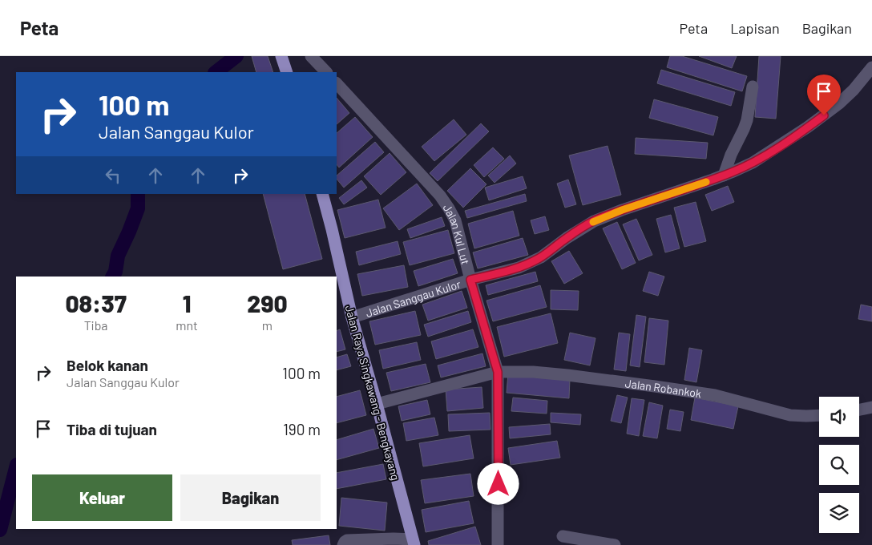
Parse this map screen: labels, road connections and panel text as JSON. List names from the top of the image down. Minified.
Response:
{"streets":{"main road":["Jalan Raya Singkawang - Bengkayang"],"street":["Jalan Kul Lut","Jalan Sanggau Kulor","Jalan Robankok"]},"crossings":[["Jalan Kul Lut","Jalan Sanggau Kulor"],["Jalan Kul Lut","Jalan Robankok"],["Jalan Sanggau Kulor","Jalan Raya Singkawang - Bengkayang"],["Jalan Robankok","Jalan Raya Singkawang - Bengkayang"]],"page":{"header":"Peta","nav":["Peta","Lapisan","Bagikan"],"turn":["100 m","Jalan Sanggau Kulor"],"eta":["08:37","Tiba","1","mnt","290","m"],"list":[{"name":"Belok kanan","note":"Jalan Sanggau Kulor","value":"100 m"},{"name":"Tiba di tujuan","value":"190 m"}],"buttons":["Keluar","Bagikan"]}}
